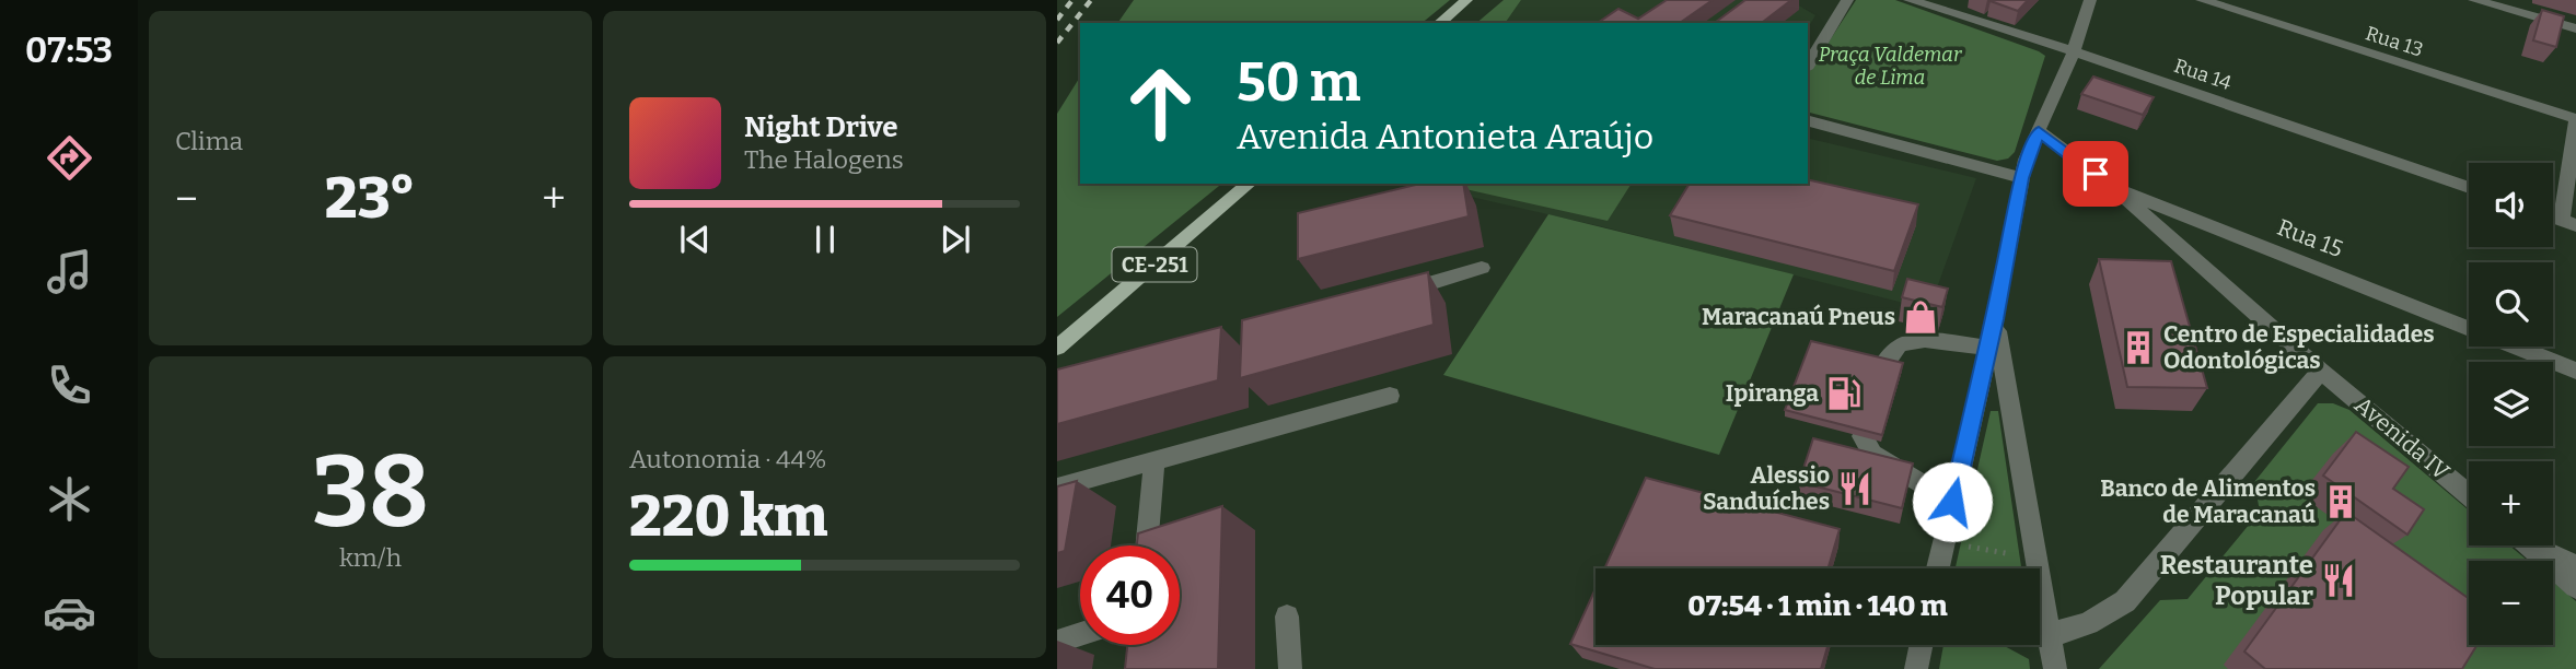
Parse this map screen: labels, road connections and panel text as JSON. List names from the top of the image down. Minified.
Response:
{"streets":{"main road":["CE-251"],"street":["Rua 13","Rua 14","Rua 15","Avenida IV"]},"crossings":[["Rua 15","Avenida IV"]],"parks":["Praça Valdemar de Lima"],"places":{"shop":["Maracanaú Pneus"],"building":["Centro de Especialidades Odontológicas","Banco de Alimentos de Maracanaú"],"fuel station":["Ipiranga"],"restaurant":["Alessio Sanduíches","Restaurante Popular"]},"page":{"tabs":"07:53","tile":["Clima",["38","km/h"],["Autonomia · 44%","220 km"]],"turn":["50 m","Avenida Antonieta Araújo"],"song":["Night Drive","The Halogens"],"map_buttons":["+","−"],"heat":["−","23°","+"],"limit":"40","trip":"07:54 · 1 min · 140 m"}}
